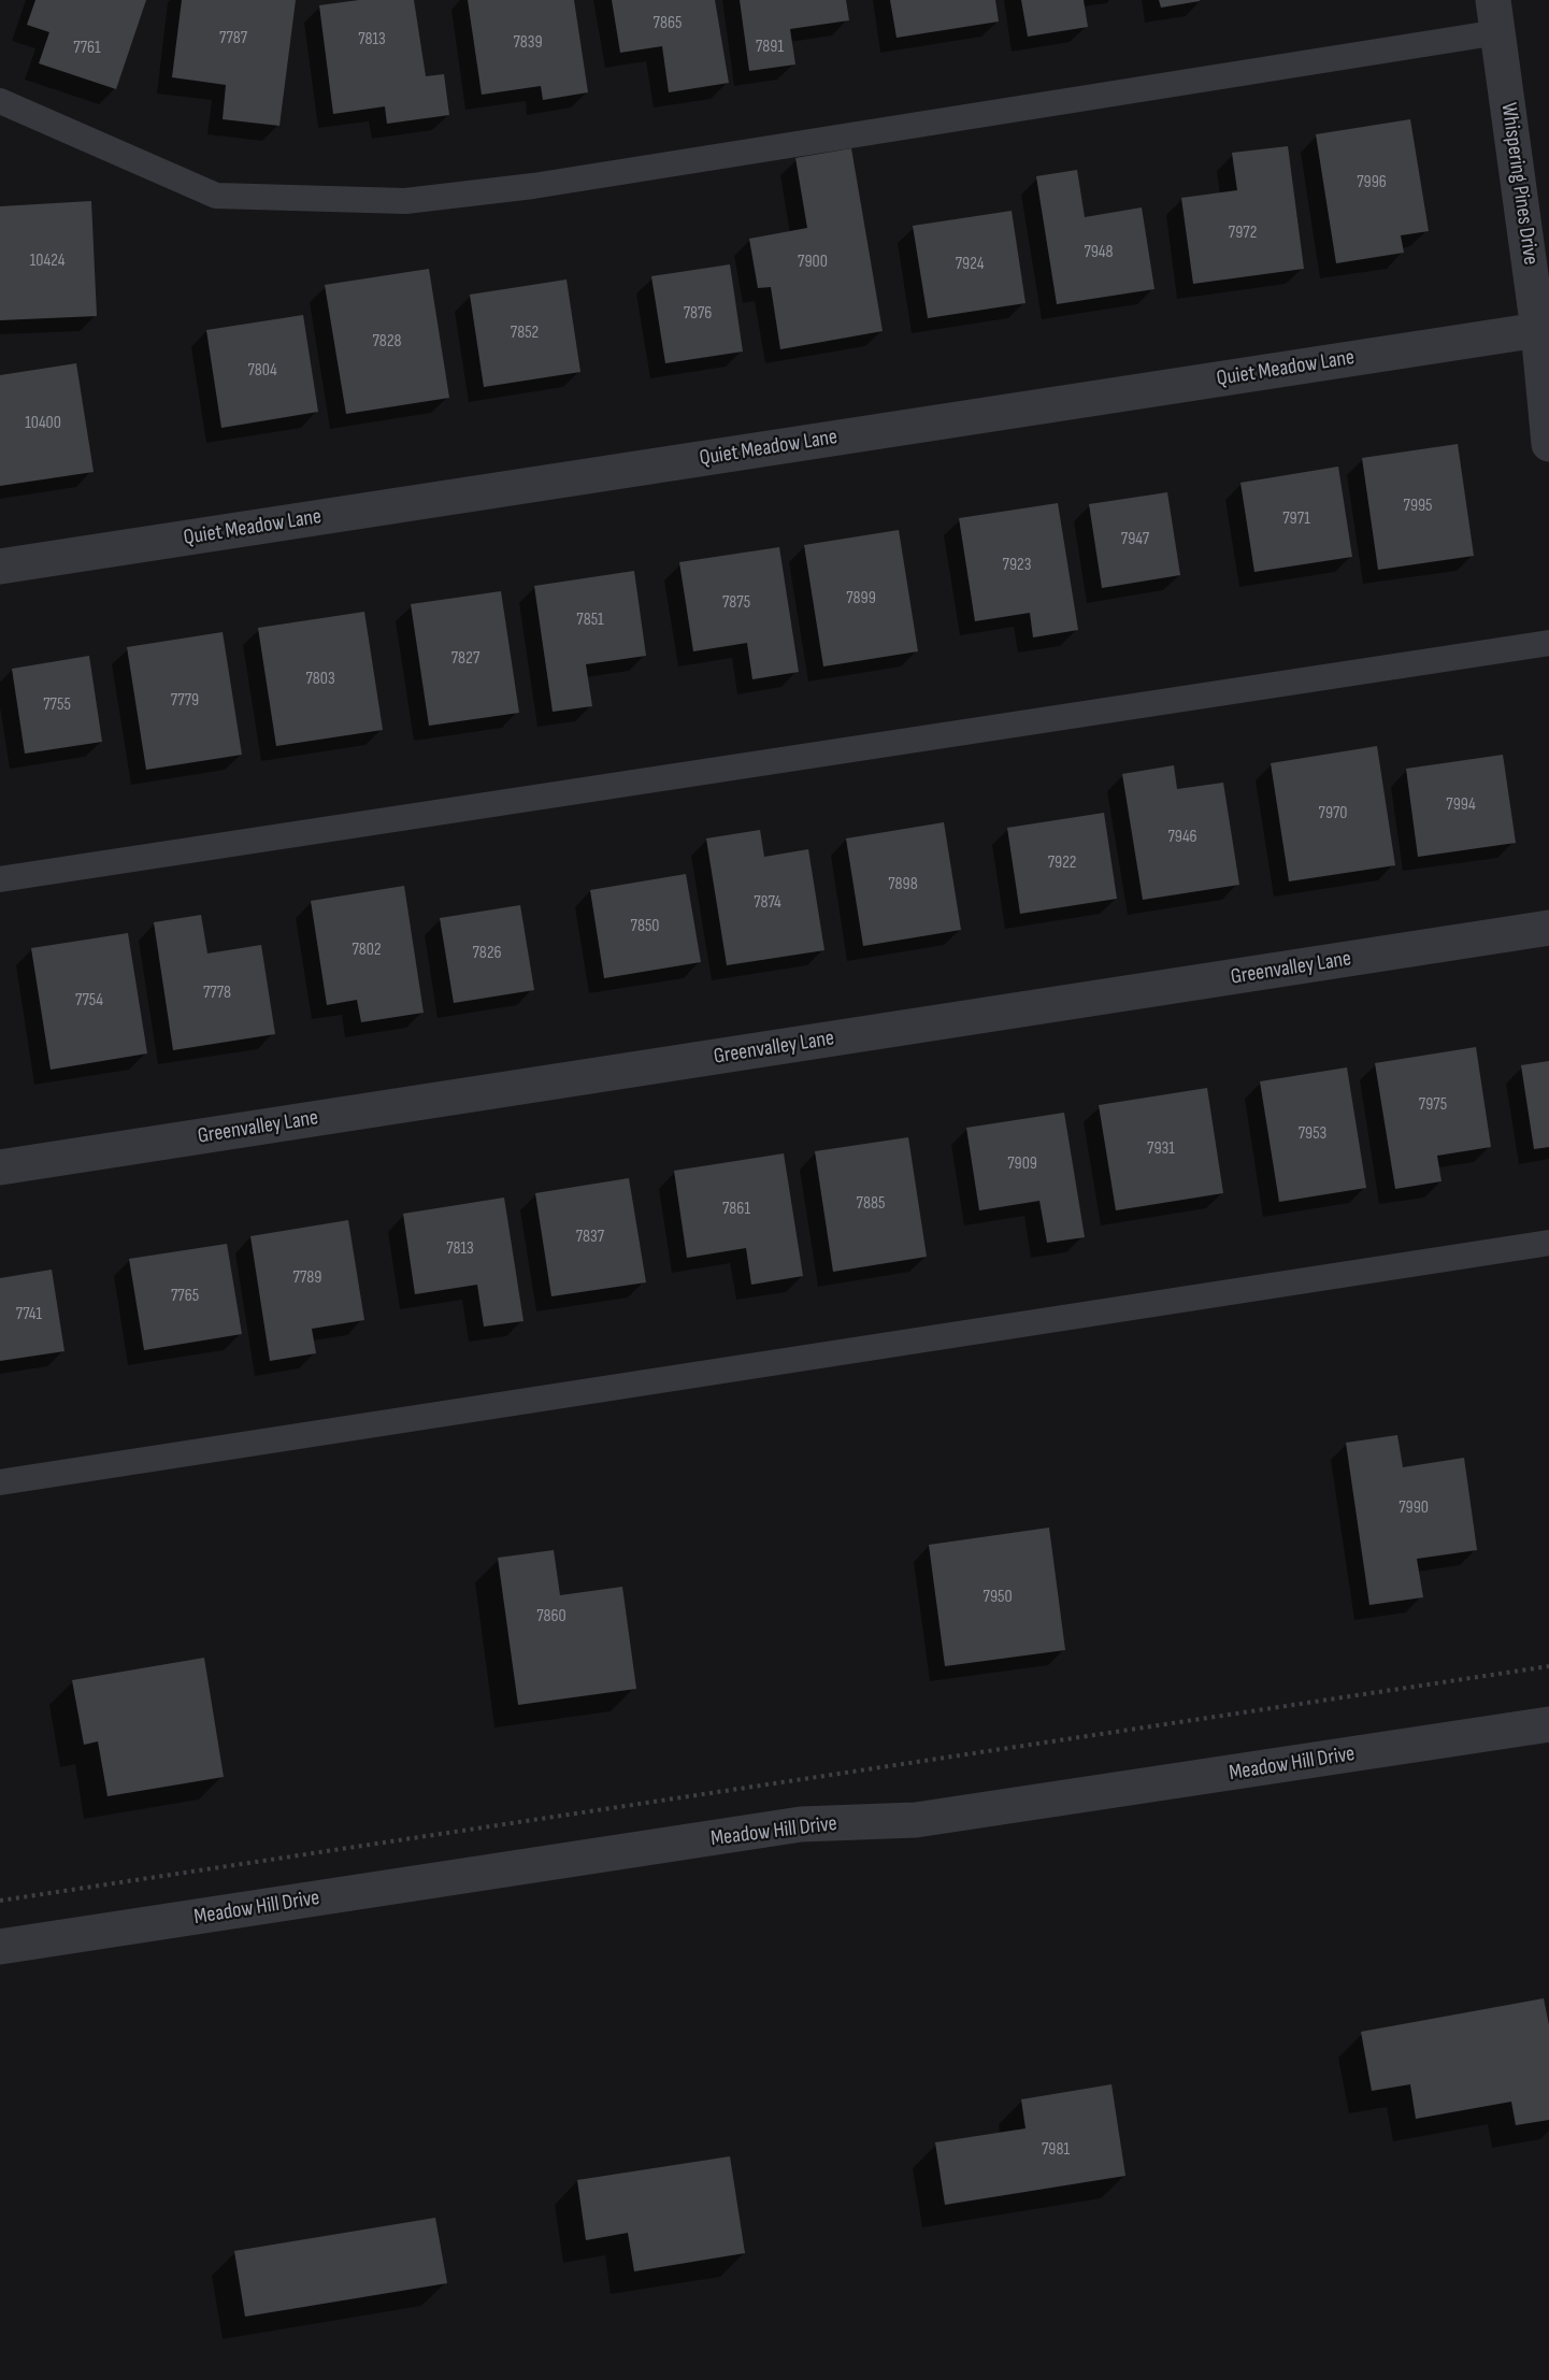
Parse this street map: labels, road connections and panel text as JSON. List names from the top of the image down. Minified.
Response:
{"streets":{"street":["Whispering Pines Drive","Quiet Meadow Lane","Greenvalley Lane","Meadow Hill Drive"]},"crossings":[["Whispering Pines Drive","Quiet Meadow Lane"]],"house_numbers":["7865","7787","7813","7839","7891","7761","7996","7972","7948","10424","7900","7924","7876","7852","7828","7804","10400","7995","7971","7947","7923","7899","7875","7851","7827","7803","7779","7755","7994","7970","7946","7922","7898","7874","7850","7802","7826","7778","7754","7975","7953","7931","7909","7885","7861","7837","7813","7789","7765","7741","7990","7950","7860","7981"]}
